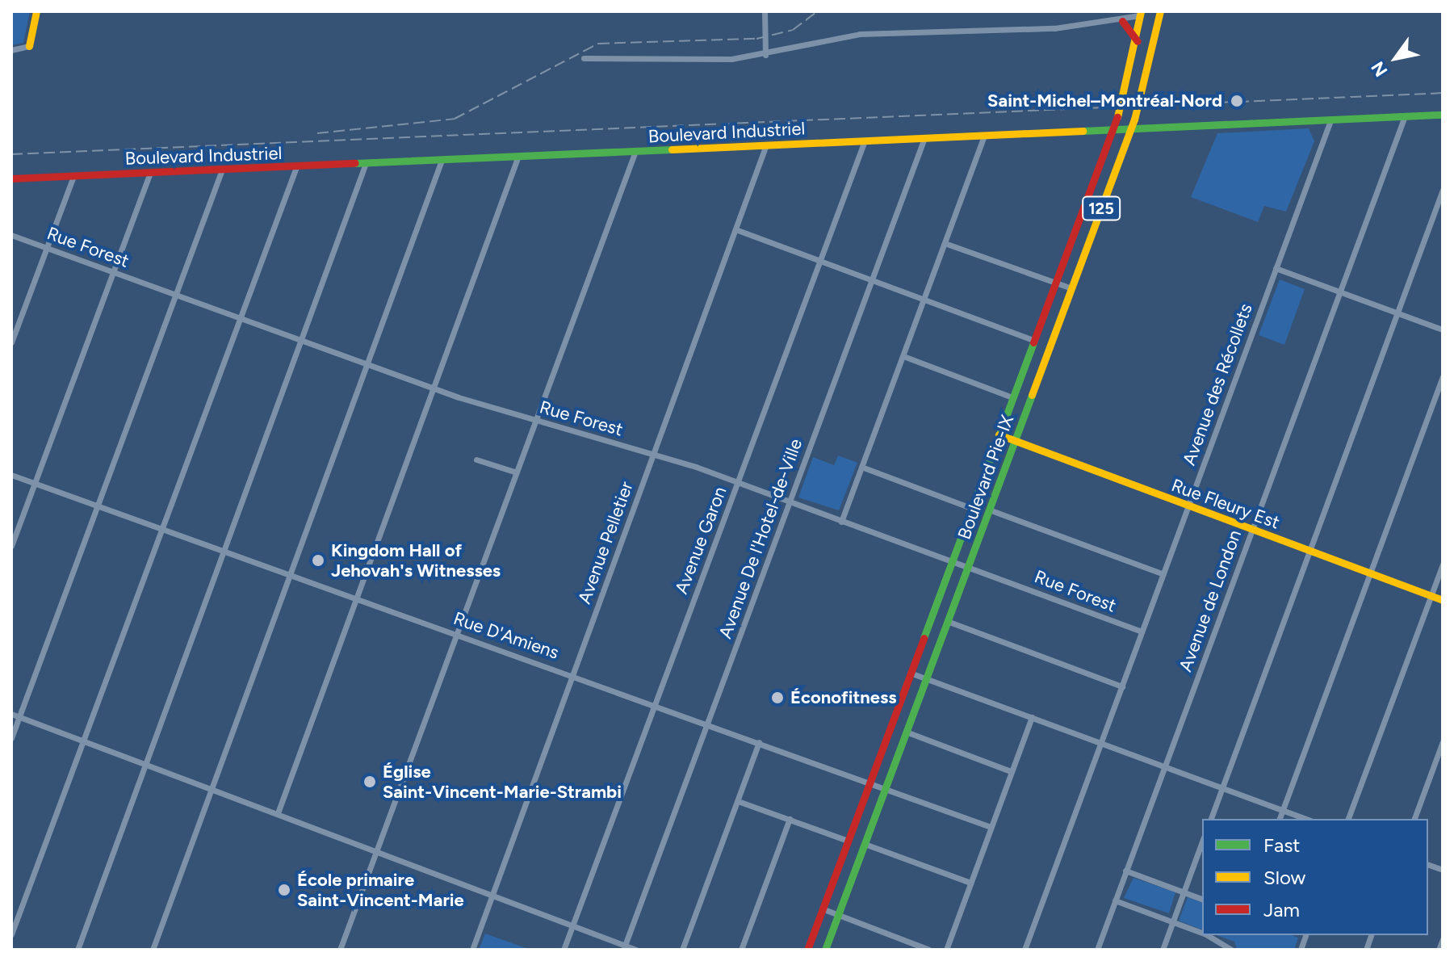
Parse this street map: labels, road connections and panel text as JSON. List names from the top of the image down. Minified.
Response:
{"streets":{"main road":["Boulevard Industriel","125","Boulevard Pie-IX","Rue Fleury Est"],"street":["Rue Forest","Avenue des Récollets","Avenue De l'Hotel-de-Ville","Avenue Garon","Avenue Pelletier","Avenue de London","Rue D'Amiens"]},"crossings":[["Boulevard Industriel","Avenue des Récollets"],["Boulevard Industriel","Boulevard Pie-IX"],["Boulevard Industriel","Avenue De l'Hotel-de-Ville"],["Boulevard Industriel","Avenue Garon"],["Boulevard Industriel","Avenue Pelletier"],["Boulevard Industriel","Avenue de London"],["Rue Forest","Avenue des Récollets"],["Rue Forest","Boulevard Pie-IX"],["Rue Forest","Avenue De l'Hotel-de-Ville"],["Rue Forest","Avenue Garon"],["Rue Forest","Avenue Pelletier"],["Avenue des Récollets","Rue Fleury Est"],["Boulevard Pie-IX","Rue Fleury Est"],["Boulevard Pie-IX","Rue D'Amiens"],["Rue Fleury Est","Avenue de London"],["Avenue De l'Hotel-de-Ville","Rue D'Amiens"],["Avenue Garon","Rue D'Amiens"],["Avenue Pelletier","Rue D'Amiens"]],"places":["Saint-Michel–Montréal-Nord","Kingdom Hall of Jehovah's Witnesses","Éconofitness","Église Saint-Vincent-Marie-Strambi","École primaire Saint-Vincent-Marie"],"legend":["Fast","Slow","Jam"],"north":"bottom left"}
